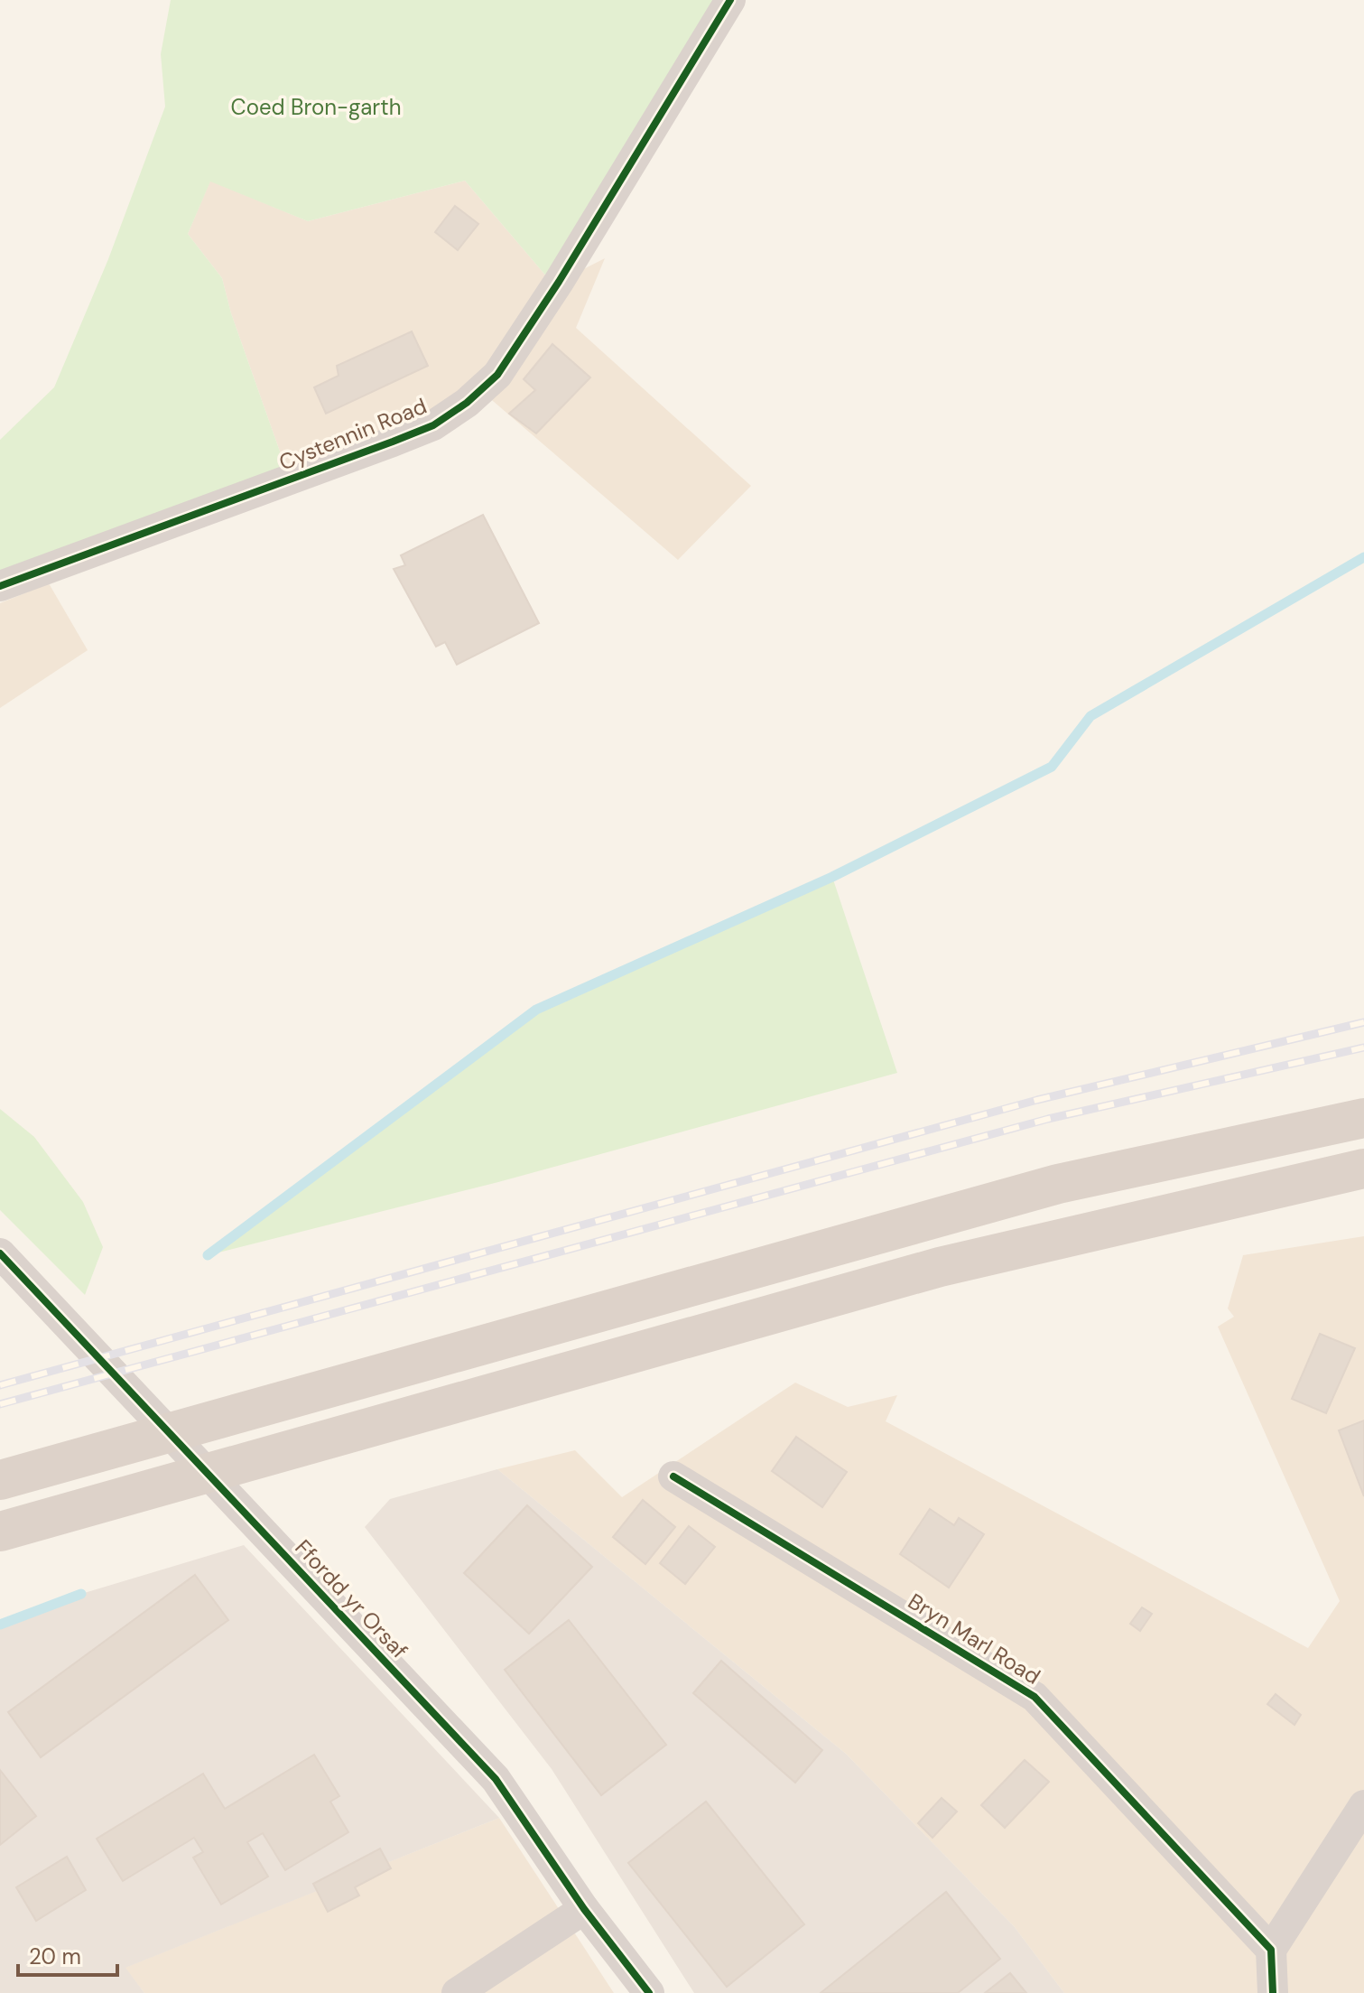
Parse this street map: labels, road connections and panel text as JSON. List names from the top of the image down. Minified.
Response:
{"streets":{"street":["Cystennin Road","Ffordd yr Orsaf","Bryn Marl Road"]},"parks":["Coed Bron-garth"],"scale_bar":"20 m"}
